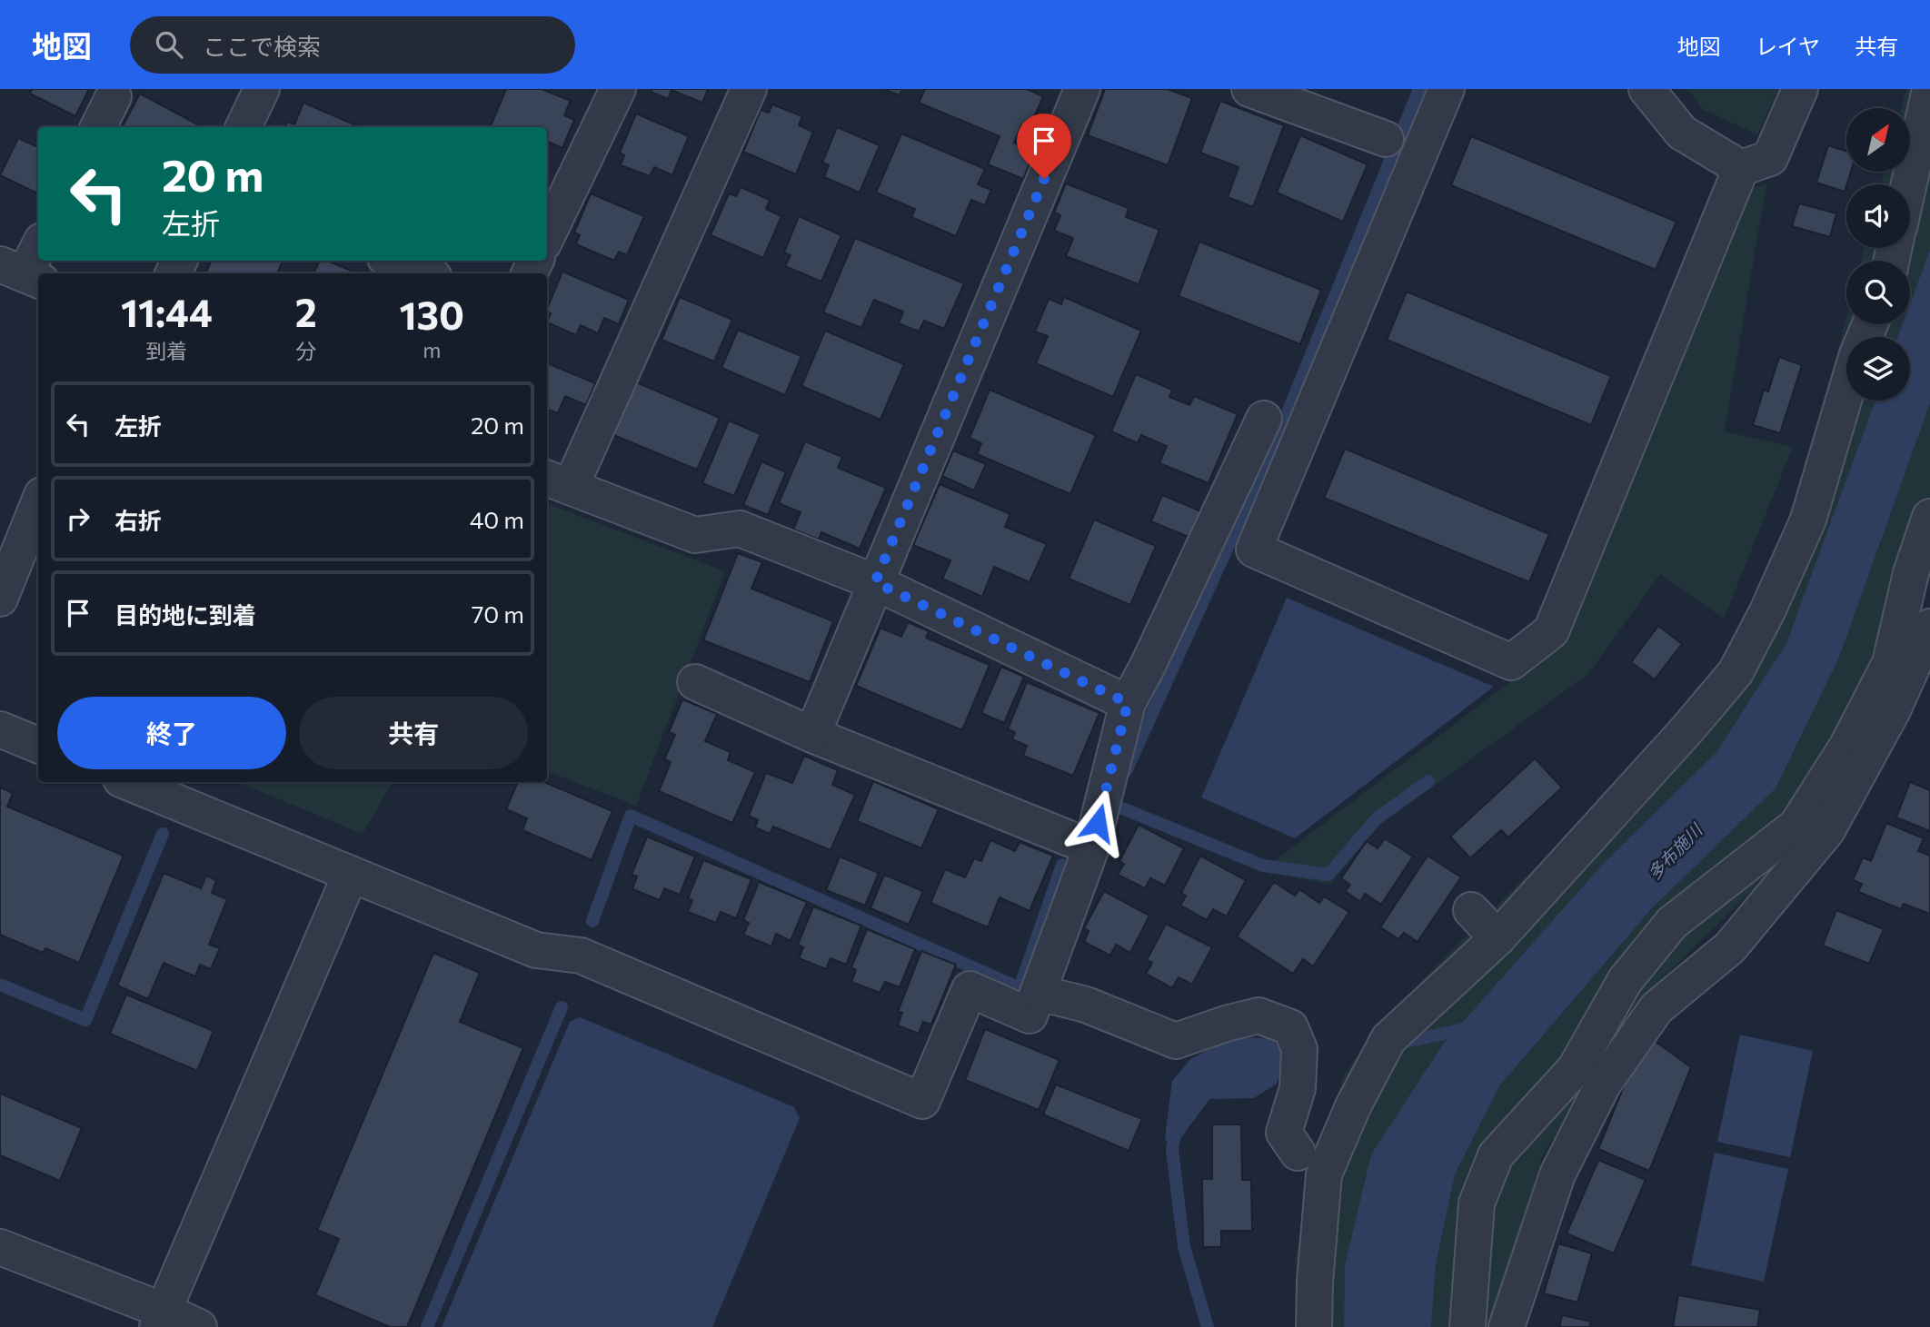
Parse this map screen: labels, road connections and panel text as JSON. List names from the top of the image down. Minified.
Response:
{"water":["多布施川"],"north":"top right","page":{"header":"地図","search":"ここで検索","nav":["地図","レイヤ","共有"],"turn":["20 m","左折"],"eta":["11:44","到着","2","分","130","m"],"list":[{"name":"左折","value":"20 m"},{"name":"右折","value":"40 m"},{"name":"目的地に到着","value":"70 m"}],"buttons":["終了","共有"]}}
